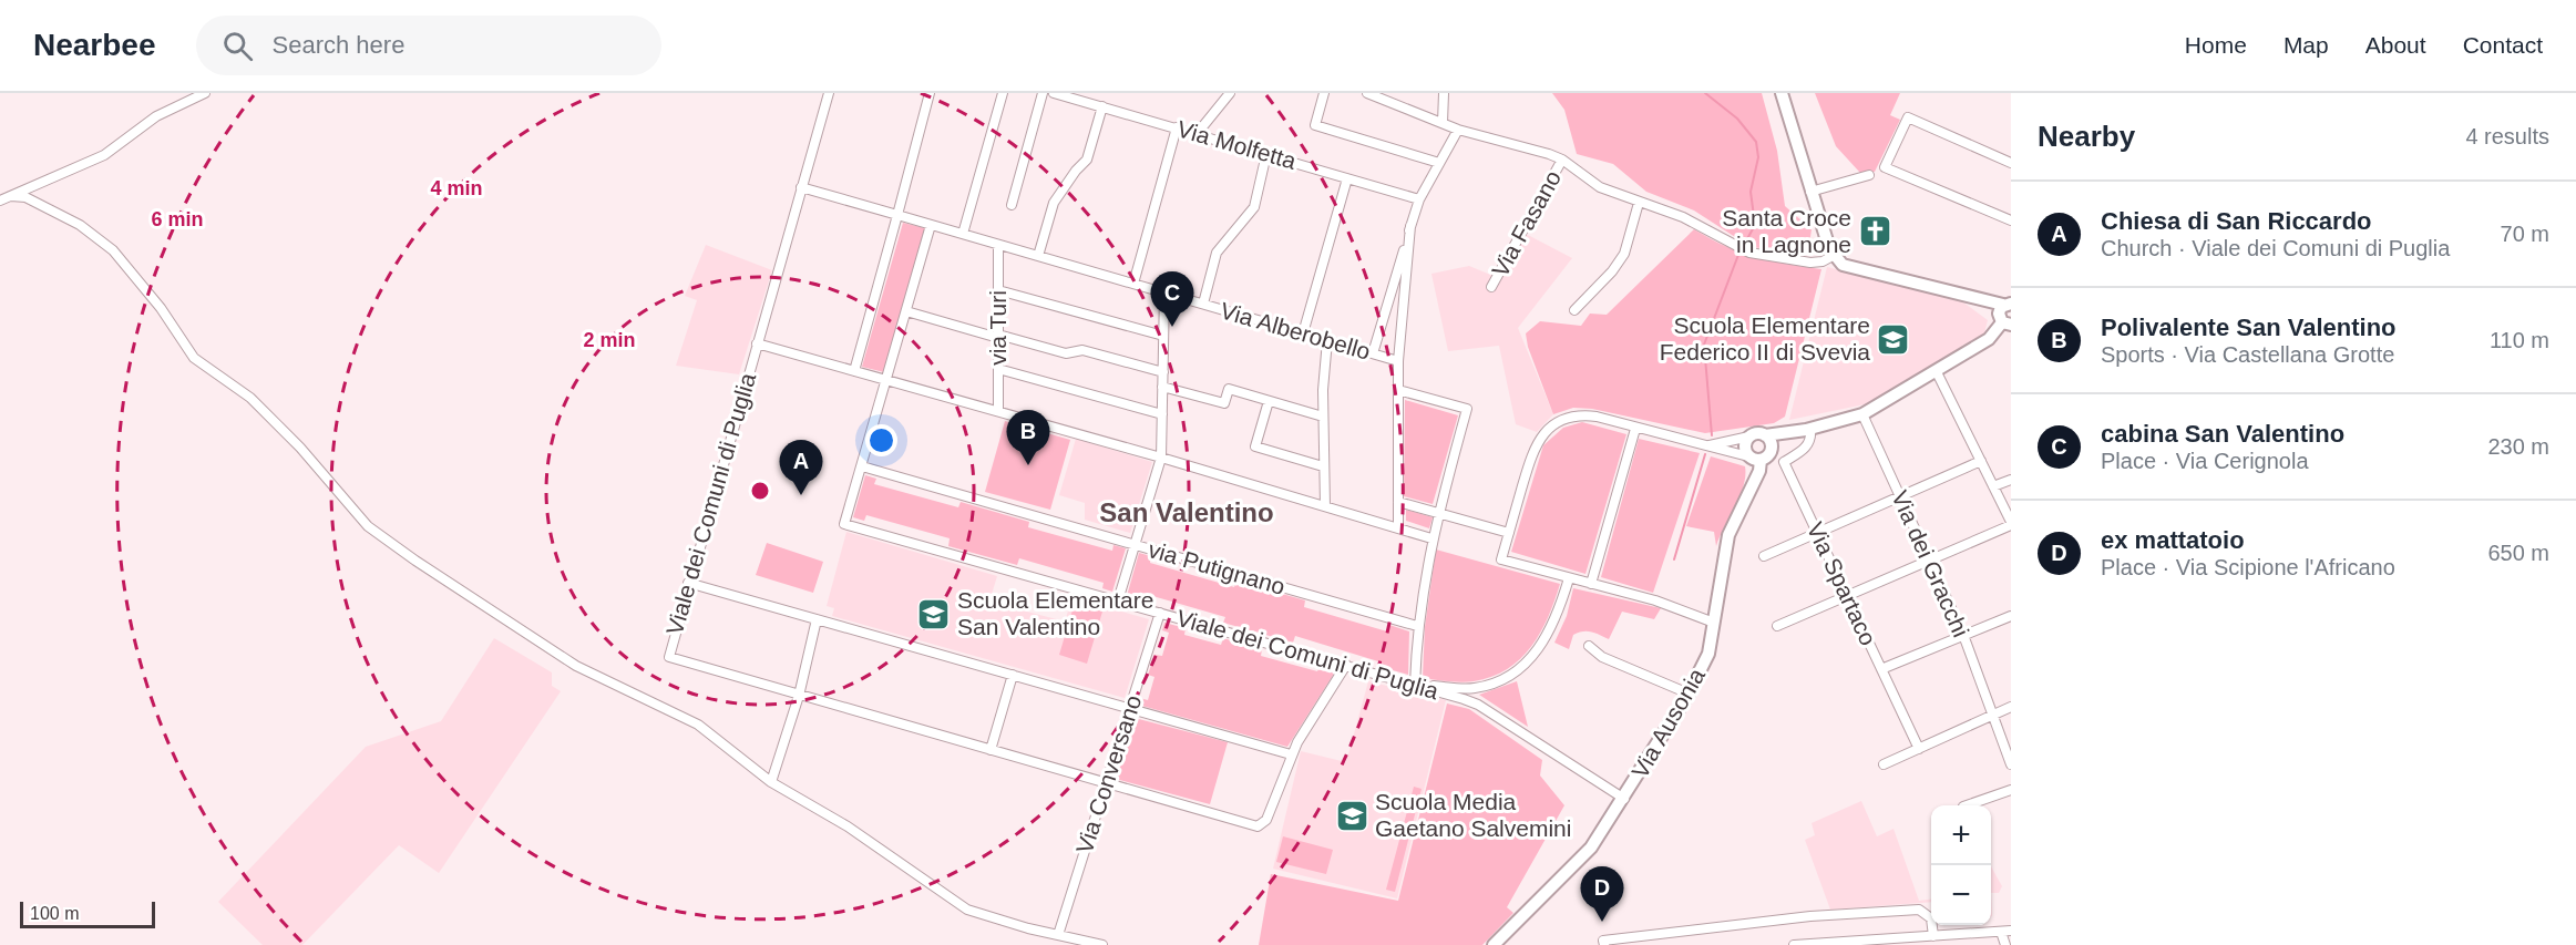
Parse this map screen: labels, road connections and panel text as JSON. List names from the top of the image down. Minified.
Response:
{"streets":{"main road":["Via Ausonia"],"street":["Via Molfetta","Via Fasano","via Turi","Via Alberobello","Viale dei Comuni di Puglia","Via dei Gracchi","via Putignano","Via Spartaco","Via Conversano"]},"crossings":[["via Turi","Via Alberobello"],["via Turi","Viale dei Comuni di Puglia"],["Via Alberobello","Viale dei Comuni di Puglia"],["Viale dei Comuni di Puglia","via Putignano"],["Viale dei Comuni di Puglia","Via Ausonia"],["Viale dei Comuni di Puglia","Via Conversano"]],"districts":["San Valentino"],"places":{"church":["Santa Croce in Lagnone"],"school or university":["Scuola Elementare Federico II di Svevia","Scuola Elementare San Valentino","Scuola Media Gaetano Salvemini"]},"scale_bar":"100 m","page":{"header":"Nearbee","search":"Search here","nav":["Home","Map","About","Contact"],"heading":["Nearby","4 results"],"list":[{"mark":"A","name":"Chiesa di San Riccardo","note":"Church · Viale dei Comuni di Puglia","value":"70 m"},{"mark":"B","name":"Polivalente San Valentino","note":"Sports · Via Castellana Grotte","value":"110 m"},{"mark":"C","name":"cabina San Valentino","note":"Place · Via Cerignola","value":"230 m"},{"mark":"D","name":"ex mattatoio","note":"Place · Via Scipione l'Africano","value":"650 m"}],"pins":["C","B","A","D"],"map_buttons":["+","−"],"scale":"100 m"},"rings":["4 min","6 min","2 min"]}
